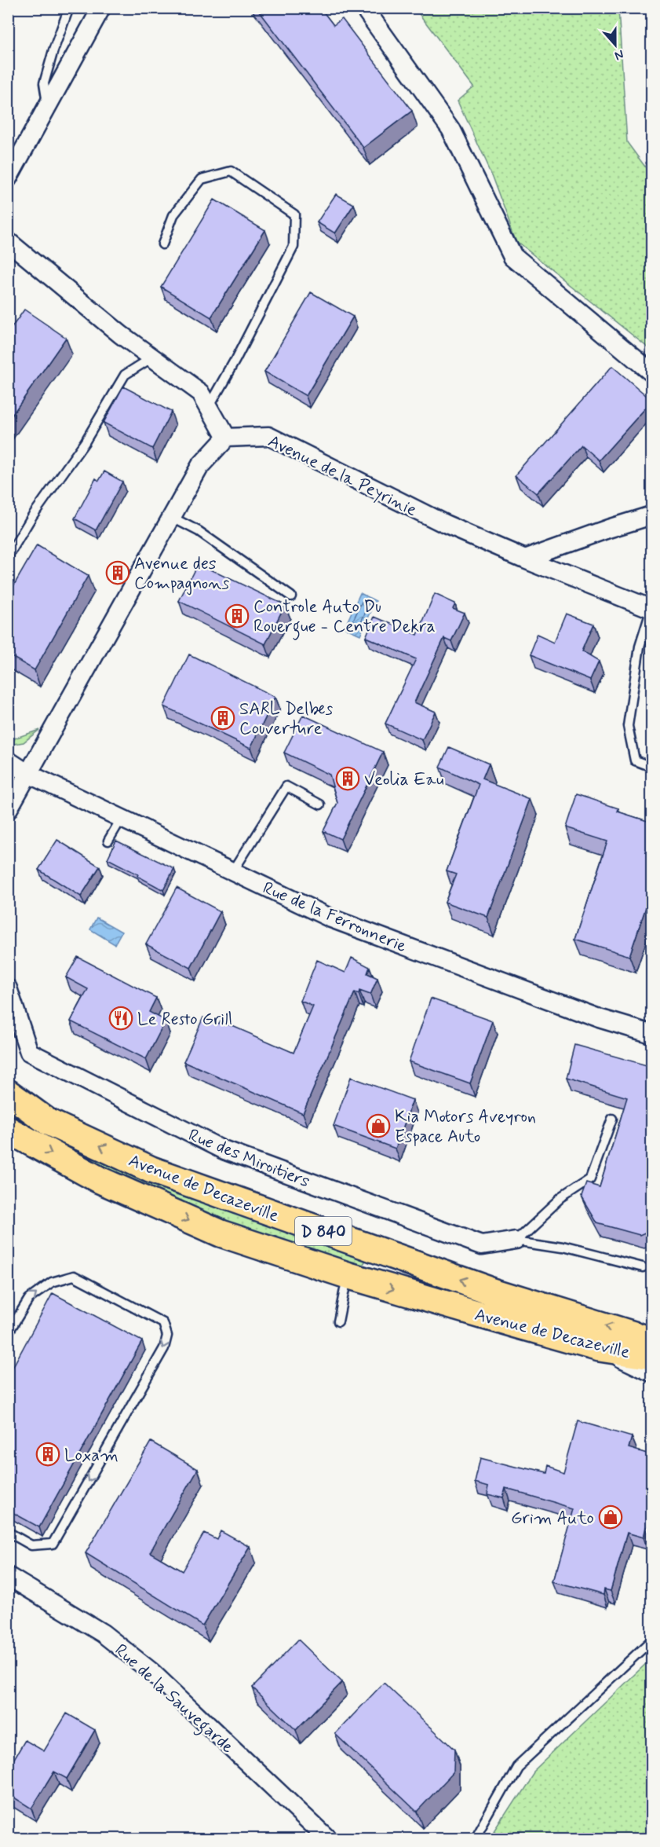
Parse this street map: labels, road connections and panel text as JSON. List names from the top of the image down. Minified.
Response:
{"streets":{"main road":["Avenue de Decazeville","D 840"],"street":["Avenue de la Peyrinie","Rue de la Ferronnerie","Rue des Miroitiers","Rue de la Sauvegarde"]},"places":{"building":["Avenue des Compagnons","Controle Auto Du Rouergue - Centre Dekra","SARL Delbes Couverture","Veolia Eau","Loxam"],"restaurant":["Le Resto Grill"],"shop":["Kia Motors Aveyron Espace Auto","Grim Auto"]},"north":"bottom"}
